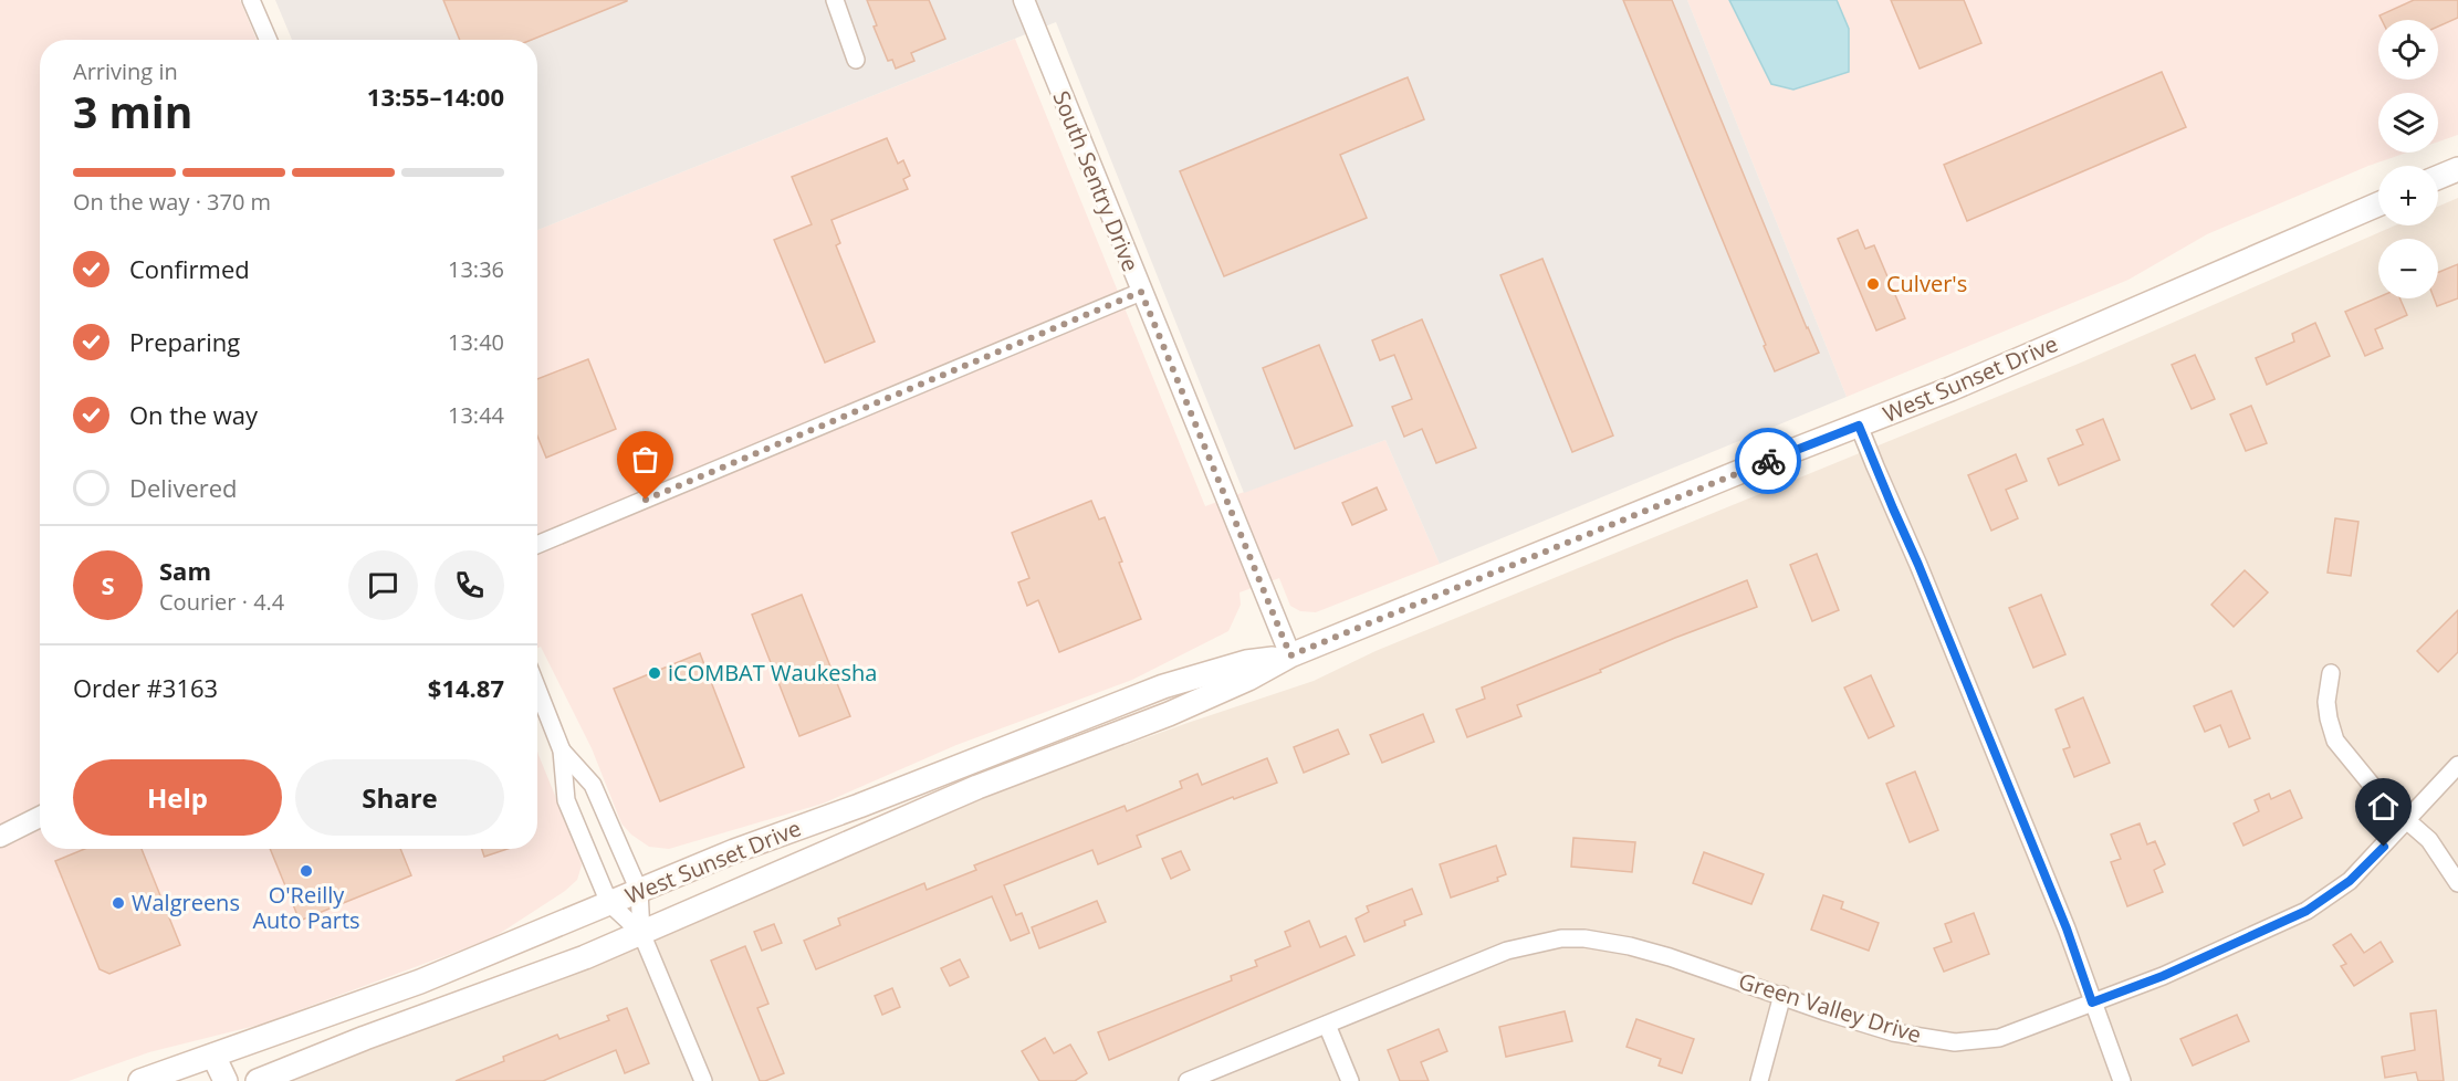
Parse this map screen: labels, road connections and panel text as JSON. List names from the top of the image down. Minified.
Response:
{"streets":{"main road":["West Sunset Drive"],"street":["South Sentry Drive","Green Valley Drive"]},"crossings":[["South Sentry Drive","West Sunset Drive"]],"places":["Culver's","iCOMBAT Waukesha","O'Reilly Auto Parts","Walgreens"],"page":{"map_buttons":["+","−"],"heading":["3 min","Arriving in","13:55–14:00"],"panel":["Sam","Courier · 4.4","Order #3163","$14.87"],"bar":"On the way · 370 m","list":[["Confirmed","13:36"],["Preparing","13:40"],["On the way","13:44"],"Delivered"],"round":"S","buttons":["Help","Share"]}}
